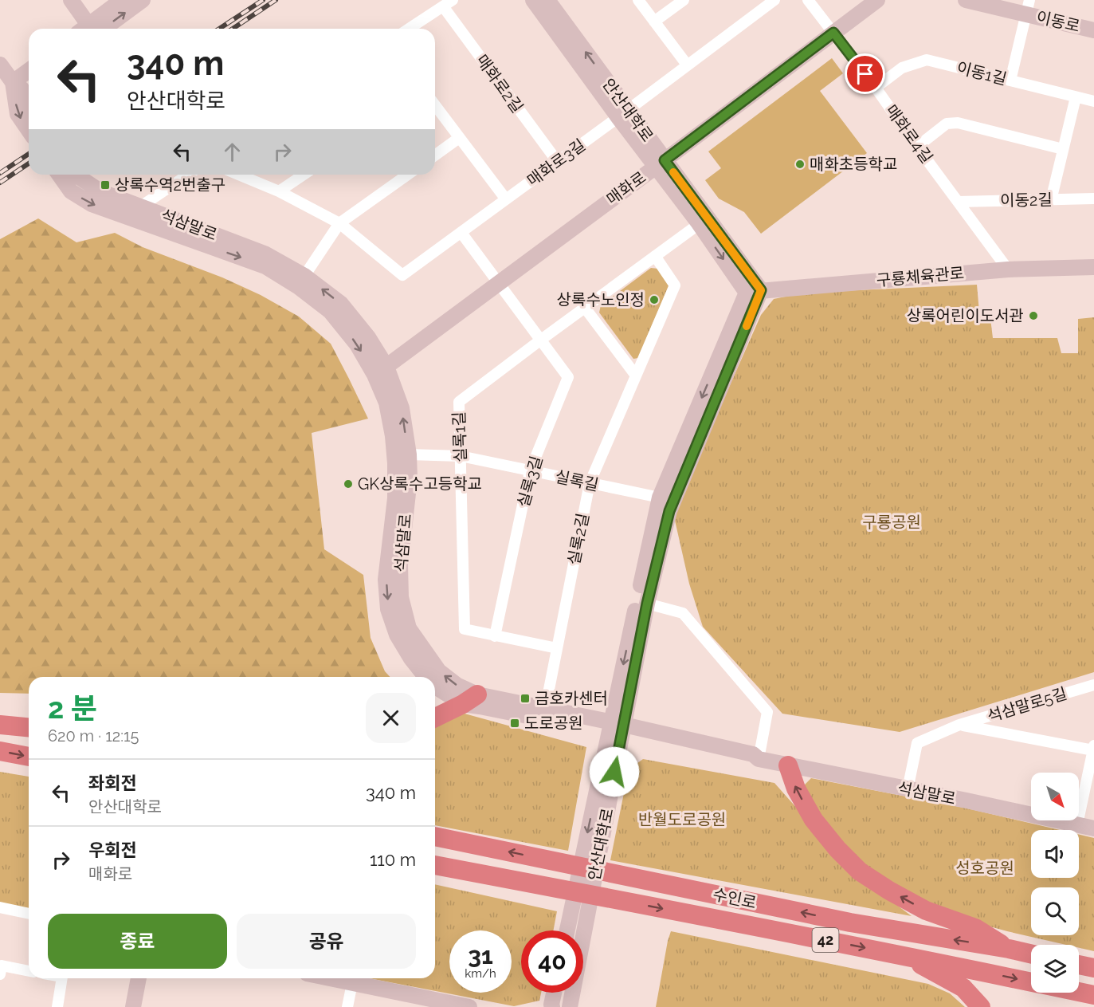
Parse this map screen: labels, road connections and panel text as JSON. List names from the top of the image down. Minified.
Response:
{"streets":{"highway":["수인로","42"],"street":["이동로","이동1길","매화로2길","안산대학로","매화로4길","매화로3길","매화로","이동2길","석삼말로","구룡체육관로","실록1길","실록길","실록3길","실록2길","석삼말로5길"]},"crossings":[["이동1길","매화로4길"],["매화로2길","매화로3길"],["안산대학로","매화로3길"],["안산대학로","매화로"],["안산대학로","석삼말로"],["안산대학로","구룡체육관로"],["안산대학로","실록1길"],["안산대학로","실록길"],["매화로4길","매화로"],["매화로4길","이동2길"],["매화로4길","구룡체육관로"],["매화로","석삼말로"],["석삼말로","실록길"],["석삼말로","실록2길"],["석삼말로","석삼말로5길"],["실록1길","실록길"],["실록1길","실록3길"],["실록1길","실록2길"],["실록길","실록3길"],["실록길","실록2길"]],"parks":["구룡공원","반월도로공원","성호공원"],"places":{"other":["매화초등학교","상록수노인정","상록어린이도서관","GK상록수고등학교"],"transit":["상록수역2번출구","금호카센터","도로공원"]},"north":"bottom right","page":{"turn":["340 m","안산대학로"],"heading":["2 분","620 m · 12:15"],"list":[{"name":"좌회전","note":"안산대학로","value":"340 m"},{"name":"우회전","note":"매화로","value":"110 m"}],"buttons":["종료","공유"],"speed":"31 km/h","limit":"40"}}
